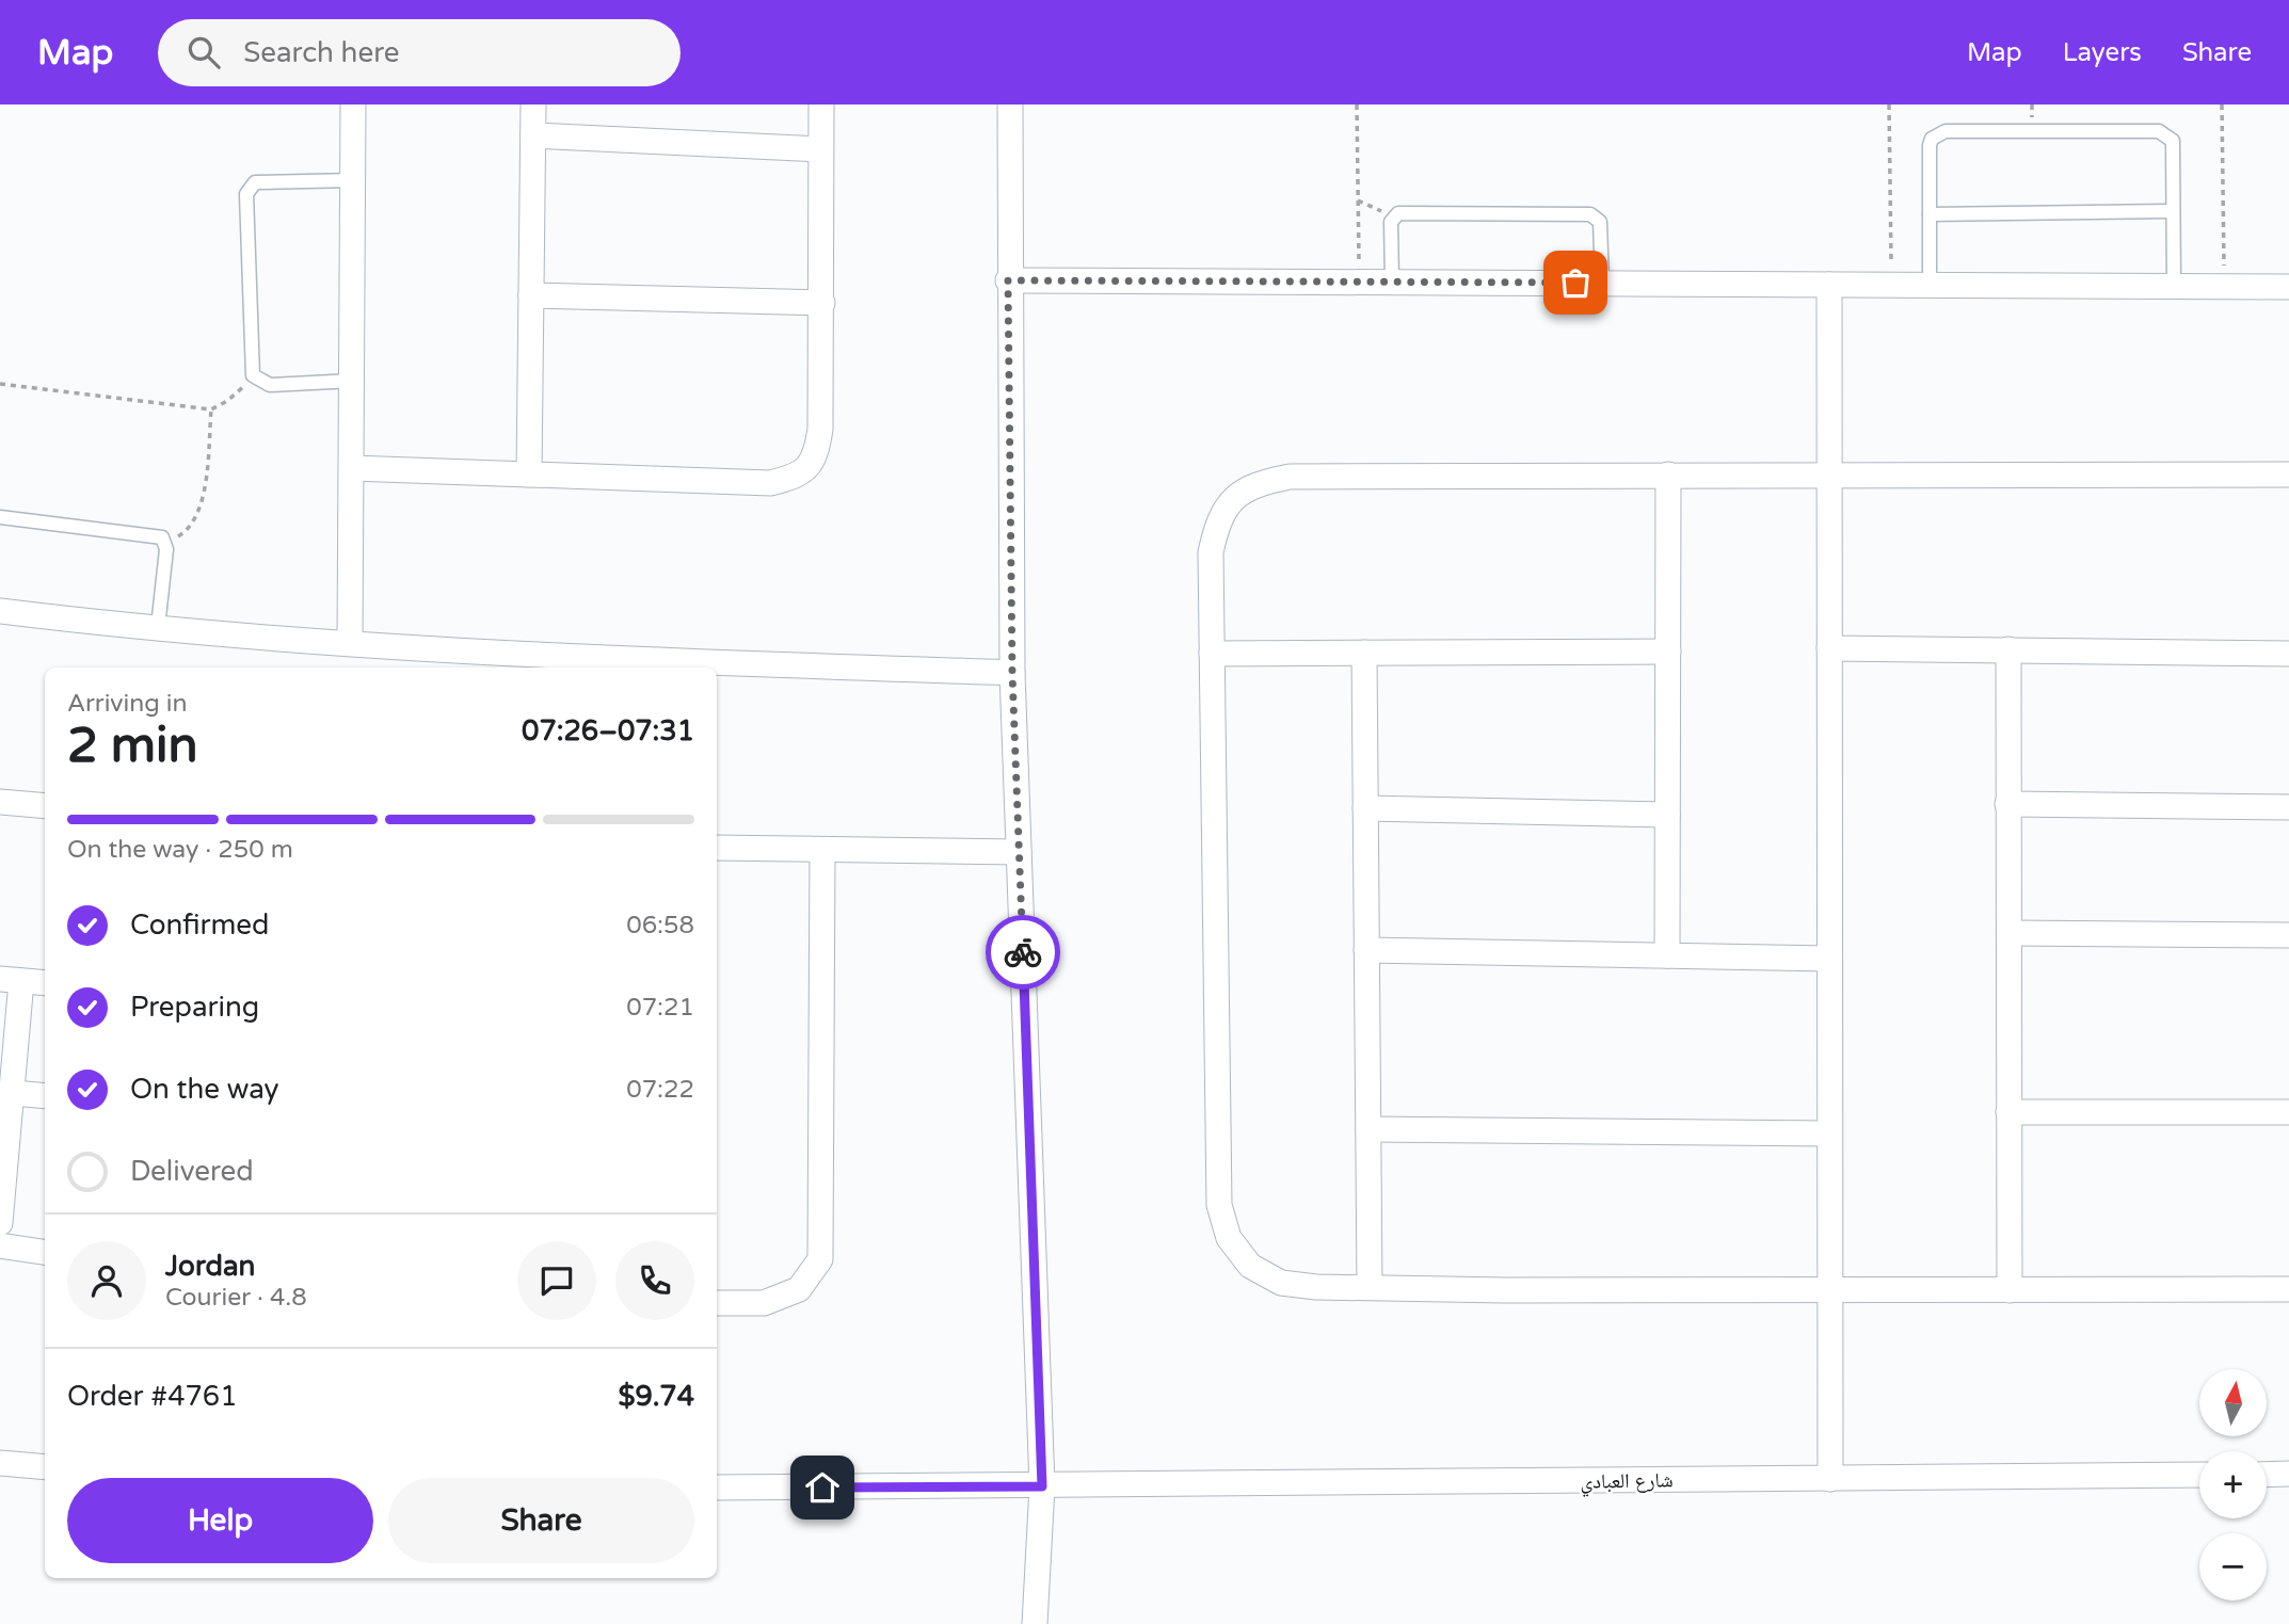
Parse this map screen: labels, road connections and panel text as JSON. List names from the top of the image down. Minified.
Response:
{"streets":{"street":["شارع العبادي"]},"north":"top","page":{"header":"Map","search":"Search here","nav":["Map","Layers","Share"],"heading":["2 min","Arriving in","07:26–07:31"],"panel":["Jordan","Courier · 4.8","Order #4761","$9.74"],"bar":"On the way · 250 m","list":[["Confirmed","06:58"],["Preparing","07:21"],["On the way","07:22"],"Delivered"],"map_buttons":["+","−"],"buttons":["Help","Share"]}}
